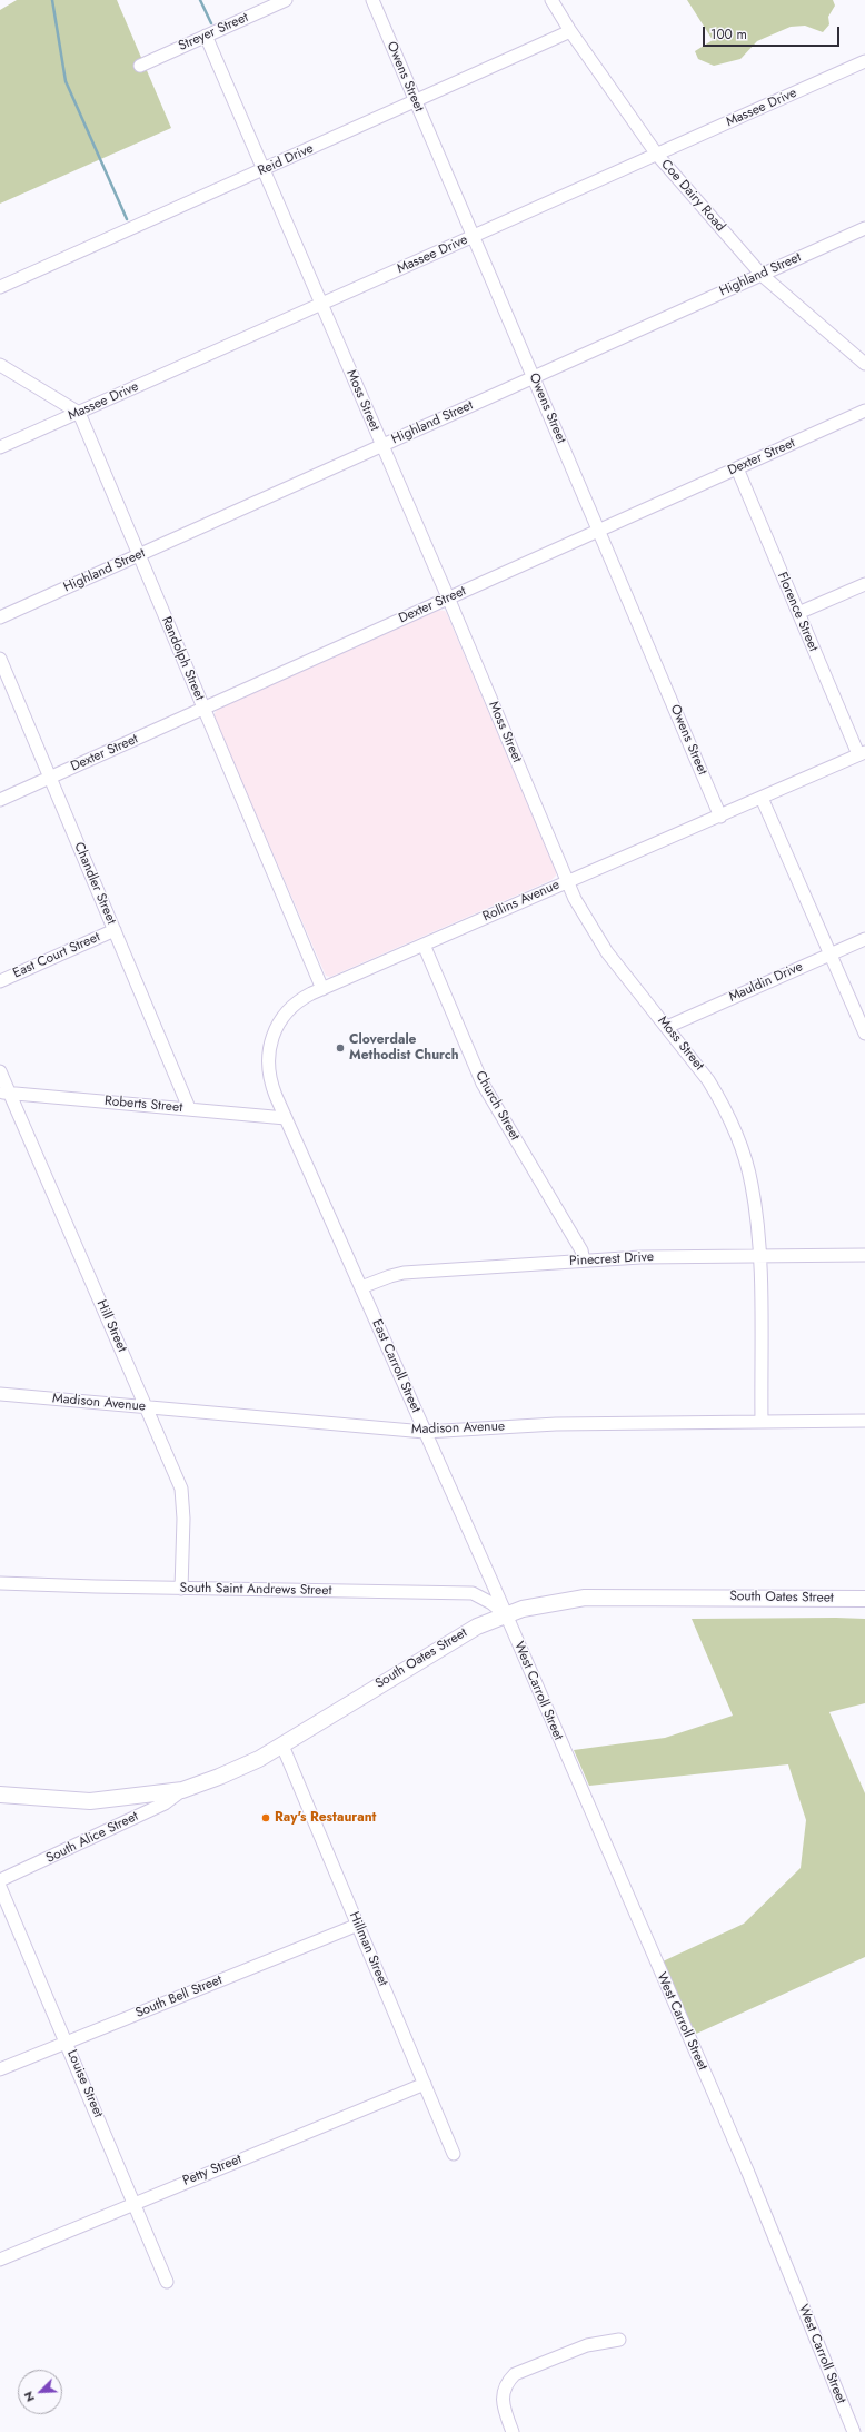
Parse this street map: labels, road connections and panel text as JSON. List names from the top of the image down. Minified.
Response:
{"streets":{"main road":["South Oates Street"],"street":["Streyer Street","Owens Street","Massee Drive","Reid Drive","Coe Dairy Road","Highland Street","Moss Street","Dexter Street","Florence Street","Randolph Street","Chandler Street","Rollins Avenue","East Court Street","Mauldin Drive","Roberts Street","Church Street","Pinecrest Drive","Hill Street","East Carroll Street","Madison Avenue","South Saint Andrews Street","West Carroll Street","South Alice Street","Hillman Street","South Bell Street","Louise Street","Petty Street"]},"crossings":[["Streyer Street","Moss Street"],["Owens Street","Massee Drive"],["Owens Street","Reid Drive"],["Owens Street","Highland Street"],["Owens Street","Dexter Street"],["Owens Street","Rollins Avenue"],["Massee Drive","Coe Dairy Road"],["Massee Drive","Moss Street"],["Massee Drive","Randolph Street"],["Reid Drive","Coe Dairy Road"],["Reid Drive","Moss Street"],["Coe Dairy Road","Highland Street"],["Highland Street","Moss Street"],["Highland Street","Randolph Street"],["Moss Street","Dexter Street"],["Moss Street","Rollins Avenue"],["Moss Street","Mauldin Drive"],["Moss Street","Pinecrest Drive"],["Moss Street","Madison Avenue"],["Dexter Street","Florence Street"],["Dexter Street","Randolph Street"],["Dexter Street","Chandler Street"],["Florence Street","Rollins Avenue"],["Randolph Street","Rollins Avenue"],["Chandler Street","East Court Street"],["Chandler Street","Roberts Street"],["Rollins Avenue","Roberts Street"],["Rollins Avenue","Church Street"],["Rollins Avenue","East Carroll Street"],["Roberts Street","Hill Street"],["Roberts Street","East Carroll Street"],["Church Street","Pinecrest Drive"],["Pinecrest Drive","East Carroll Street"],["Hill Street","Madison Avenue"],["Hill Street","South Saint Andrews Street"],["East Carroll Street","Madison Avenue"],["East Carroll Street","South Saint Andrews Street"],["East Carroll Street","South Oates Street"],["East Carroll Street","West Carroll Street"],["South Saint Andrews Street","South Oates Street"],["South Saint Andrews Street","West Carroll Street"],["South Oates Street","West Carroll Street"],["South Oates Street","South Alice Street"],["South Oates Street","Hillman Street"],["Hillman Street","South Bell Street"],["Hillman Street","Petty Street"],["South Bell Street","Louise Street"],["Louise Street","Petty Street"]],"places":["Cloverdale Methodist Church","Ray's Restaurant"],"scale_bar":"100 m","north":"bottom left"}
